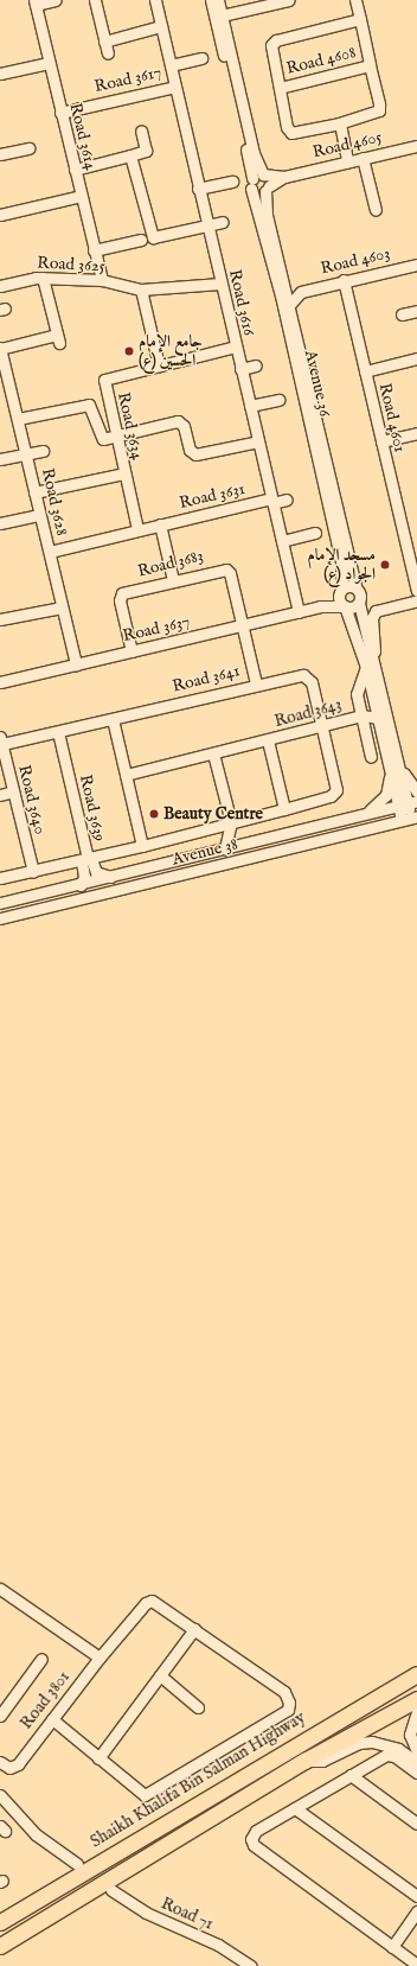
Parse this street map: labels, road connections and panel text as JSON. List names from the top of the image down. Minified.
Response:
{"streets":{"highway":["Shaikh Khalifa Bin Salman Highway"],"street":["Road 4608","Road 3617","Road 3614","Road 4605","Road 4603","Road 3625","Road 3616","Avenue 36","Road 4601","Road 3634","Road 3631","Road 3628","Road 3683","Road 3637","Road 3641","Road 3643","Road 3640","Road 3639","Avenue 38","Road 3801","Road 71"]},"crossings":[["Road 3617","Road 3614"],["Road 3617","Road 3616"],["Road 3614","Road 3625"],["Road 4605","Avenue 36"],["Road 4603","Road 4601"],["Road 3625","Road 3616"],["Road 3616","Road 3634"],["Road 3616","Road 3631"],["Road 3616","Road 3637"],["Avenue 36","Road 3637"],["Road 3634","Road 3631"],["Road 3634","Road 3628"],["Road 3631","Road 3628"],["Road 3631","Road 3683"],["Road 3628","Road 3637"],["Road 3683","Road 3637"],["Road 3683","Road 3641"],["Road 3641","Road 3643"],["Road 3641","Road 3640"],["Road 3641","Road 3639"],["Road 3640","Road 3639"]],"places":["جامع الإمام الحسين (ع)","مسجد الإمام الجواد (ع)","Beauty Centre"]}
